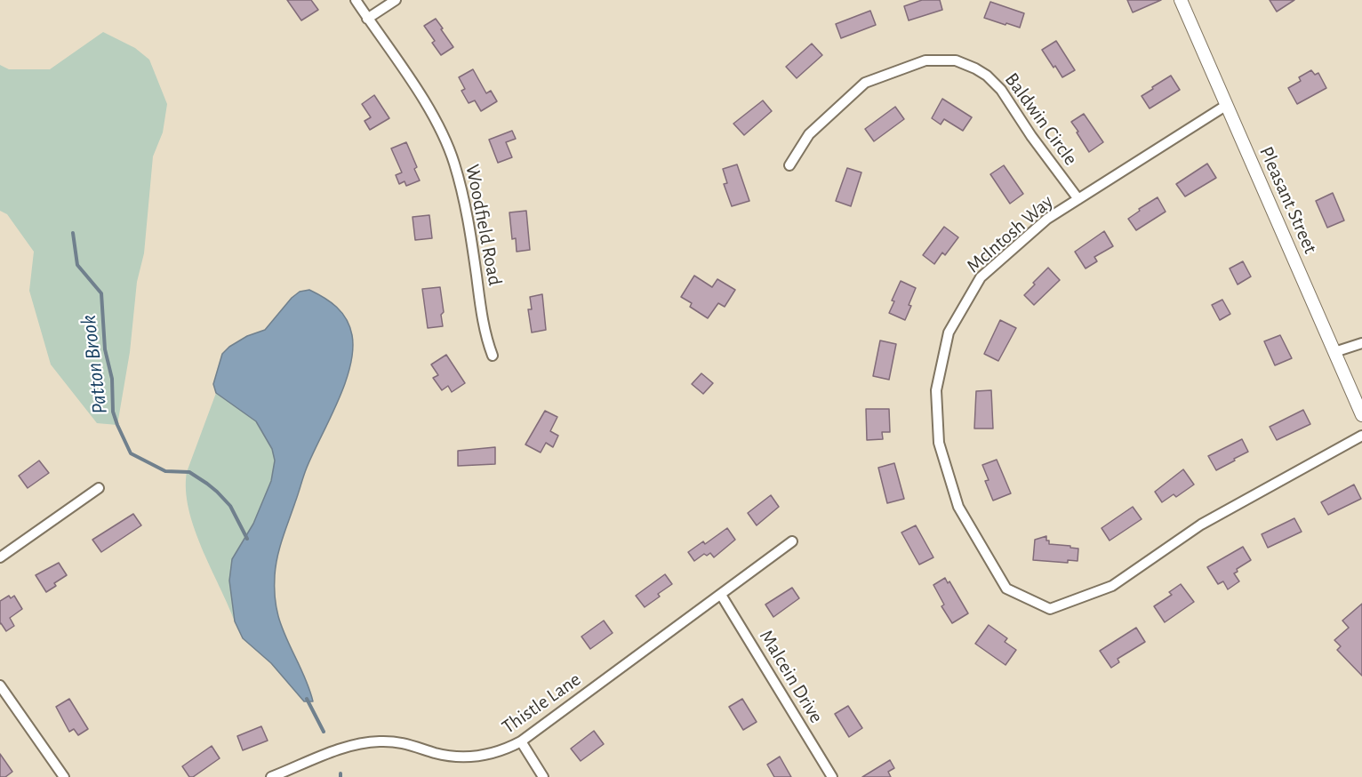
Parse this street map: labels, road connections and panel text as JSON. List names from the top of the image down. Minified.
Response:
{"streets":{"street":["Baldwin Circle","Pleasant Street","Woodfield Road","McIntosh Way","Malcein Drive","Thistle Lane"]},"crossings":[["Baldwin Circle","McIntosh Way"],["Pleasant Street","McIntosh Way"],["Malcein Drive","Thistle Lane"]],"water":["Patton Brook"]}
